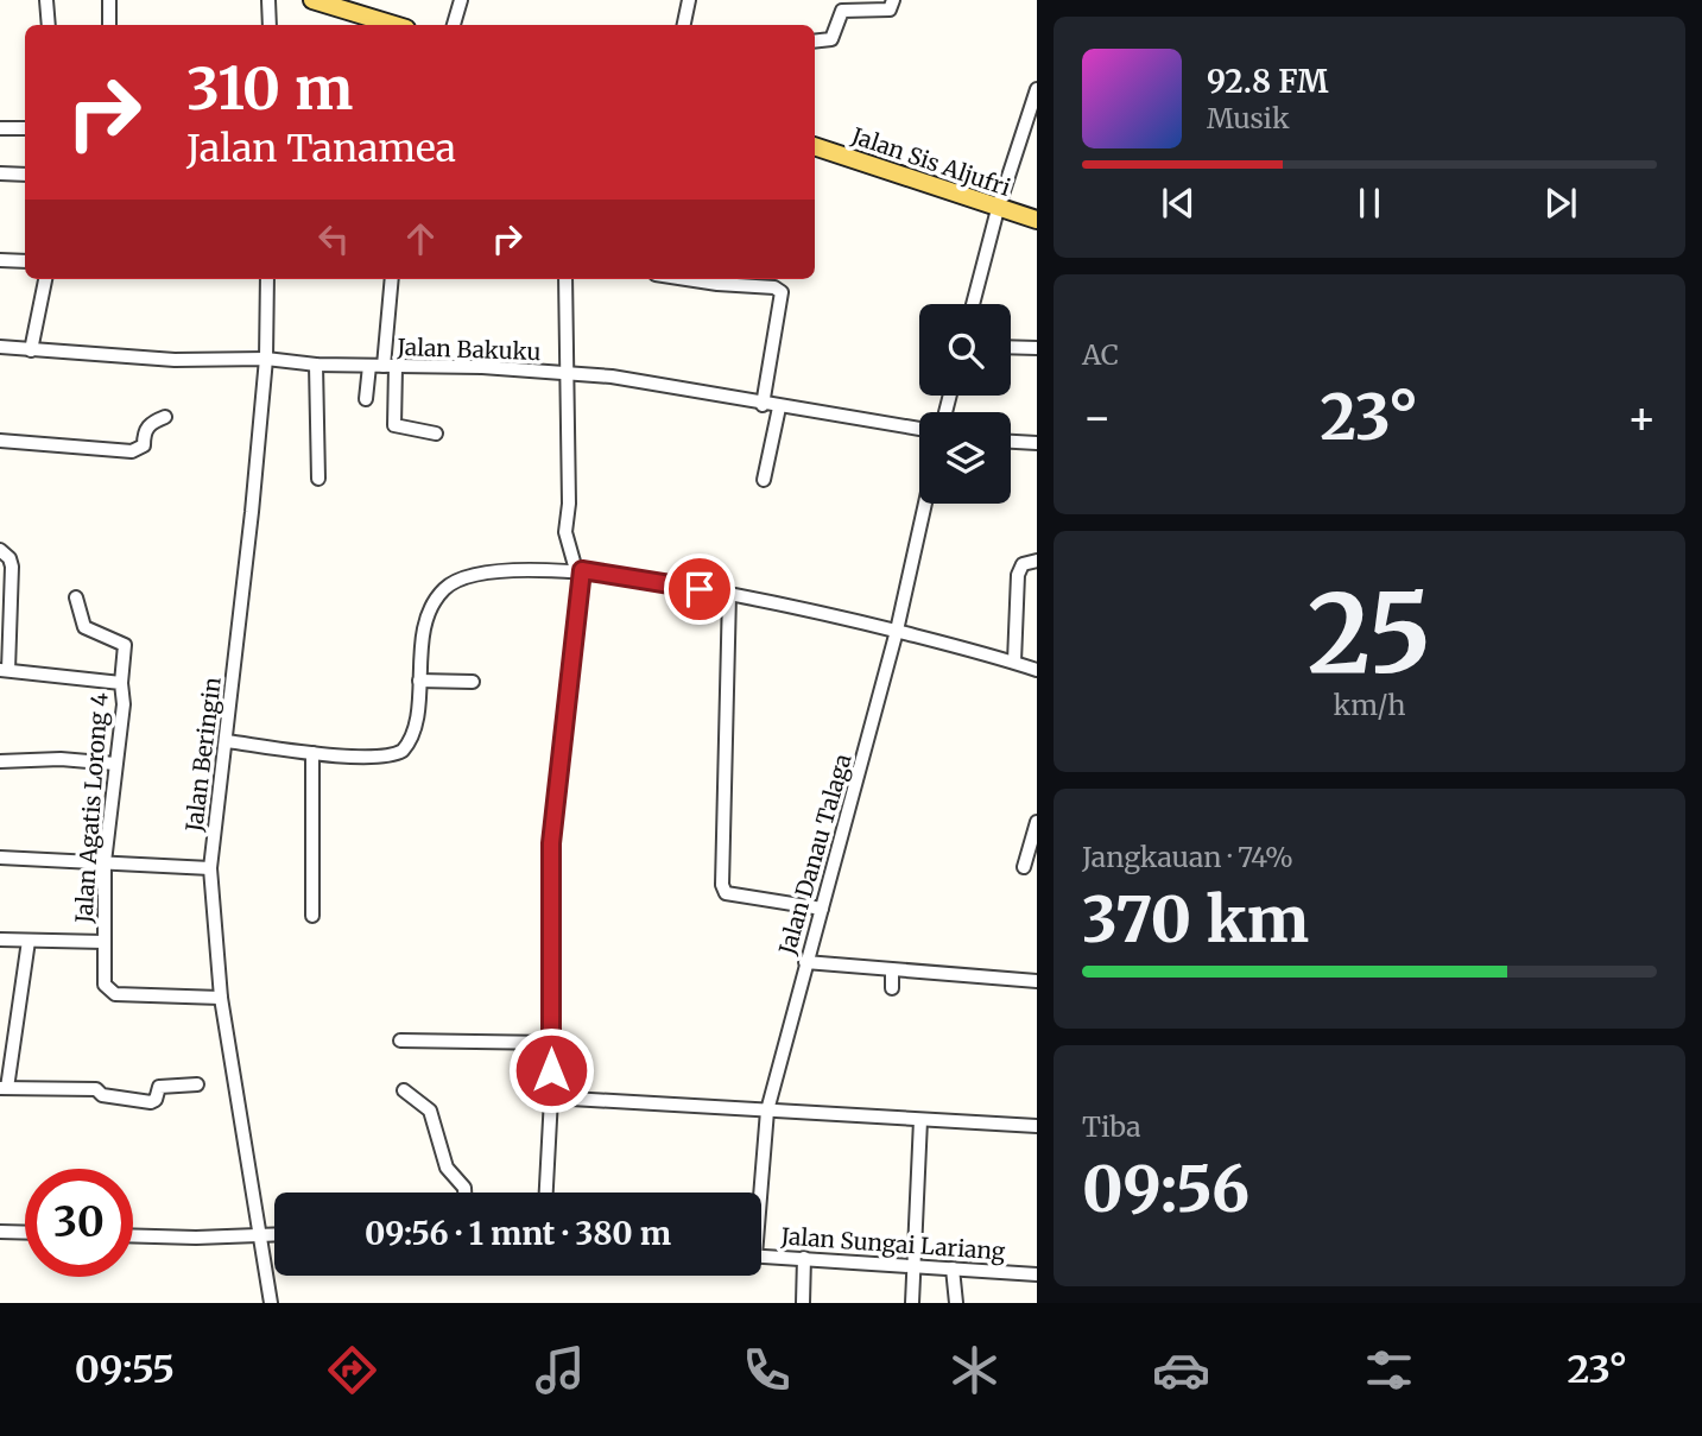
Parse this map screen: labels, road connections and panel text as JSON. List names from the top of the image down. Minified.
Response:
{"streets":{"main road":["Jalan Sis Aljufri"],"street":["Jalan Bakuku","Jalan Beringin","Jalan Agatis Lorong 4","Jalan Danau Talaga","Jalan Sungai Lariang"]},"crossings":[["Jalan Bakuku","Jalan Beringin"],["Jalan Beringin","Jalan Agatis Lorong 4"]],"page":{"turn":["310 m","Jalan Tanamea"],"song":["92.8 FM","Musik"],"tile":["AC",["25","km/h"],["Jangkauan · 74%","370 km"],["Tiba","09:56"]],"heat":["−","23°","+"],"limit":"30","trip":"09:56 · 1 mnt · 380 m","tabs":["09:55","23°"]}}
